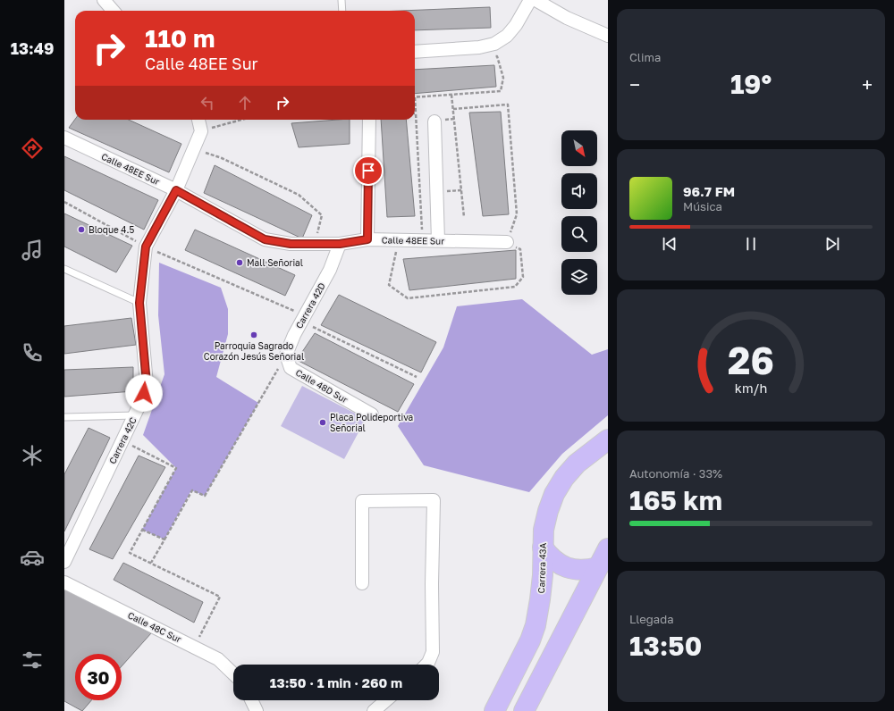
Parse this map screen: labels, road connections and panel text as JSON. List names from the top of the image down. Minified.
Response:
{"streets":{"main road":["Carrera 43A"],"street":["Calle 48EE Sur","Carrera 42D","Calle 48D Sur","Carrera 42C","Calle 48C Sur"]},"crossings":[["Calle 48EE Sur","Carrera 42D"],["Calle 48EE Sur","Carrera 42C"],["Carrera 42D","Calle 48D Sur"]],"places":["Bloque 4.5","Mall Señorial","Parroquia Sagrado Corazón Jesús Señorial","Placa Polideportiva Señorial"],"north":"bottom right","page":{"tabs":"13:49","tile":["Clima",["Autonomía · 33%","165 km"],["Llegada","13:50"]],"turn":["110 m","Calle 48EE Sur"],"heat":["−","19°","+"],"song":["96.7 FM","Música"],"limit":"30","trip":"13:50 · 1 min · 260 m","gauge":["26","km/h"]}}
